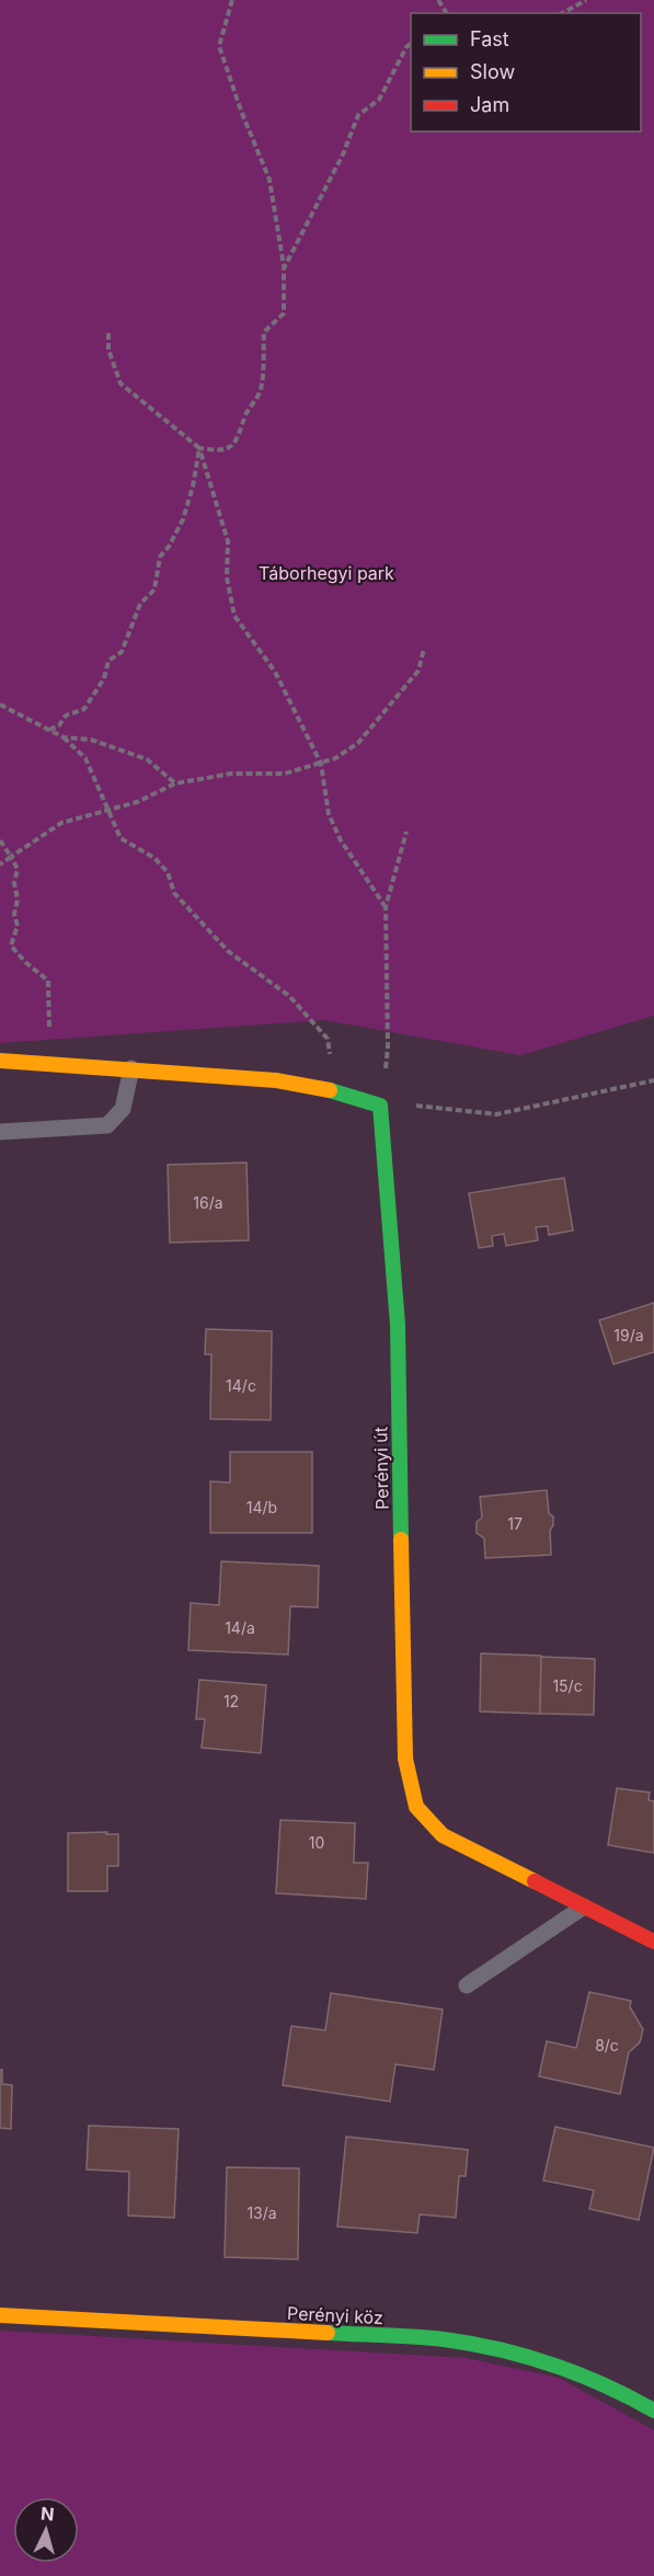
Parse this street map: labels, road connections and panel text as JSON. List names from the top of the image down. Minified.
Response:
{"streets":{"street":["Perényi út","Perényi köz"]},"parks":["Táborhegyi park"],"house_numbers":["16/a","19/a","14/c","14/b","17","14/a","15/c","12","10","8/c","13/a"],"legend":["Fast","Slow","Jam"],"north":"top"}
